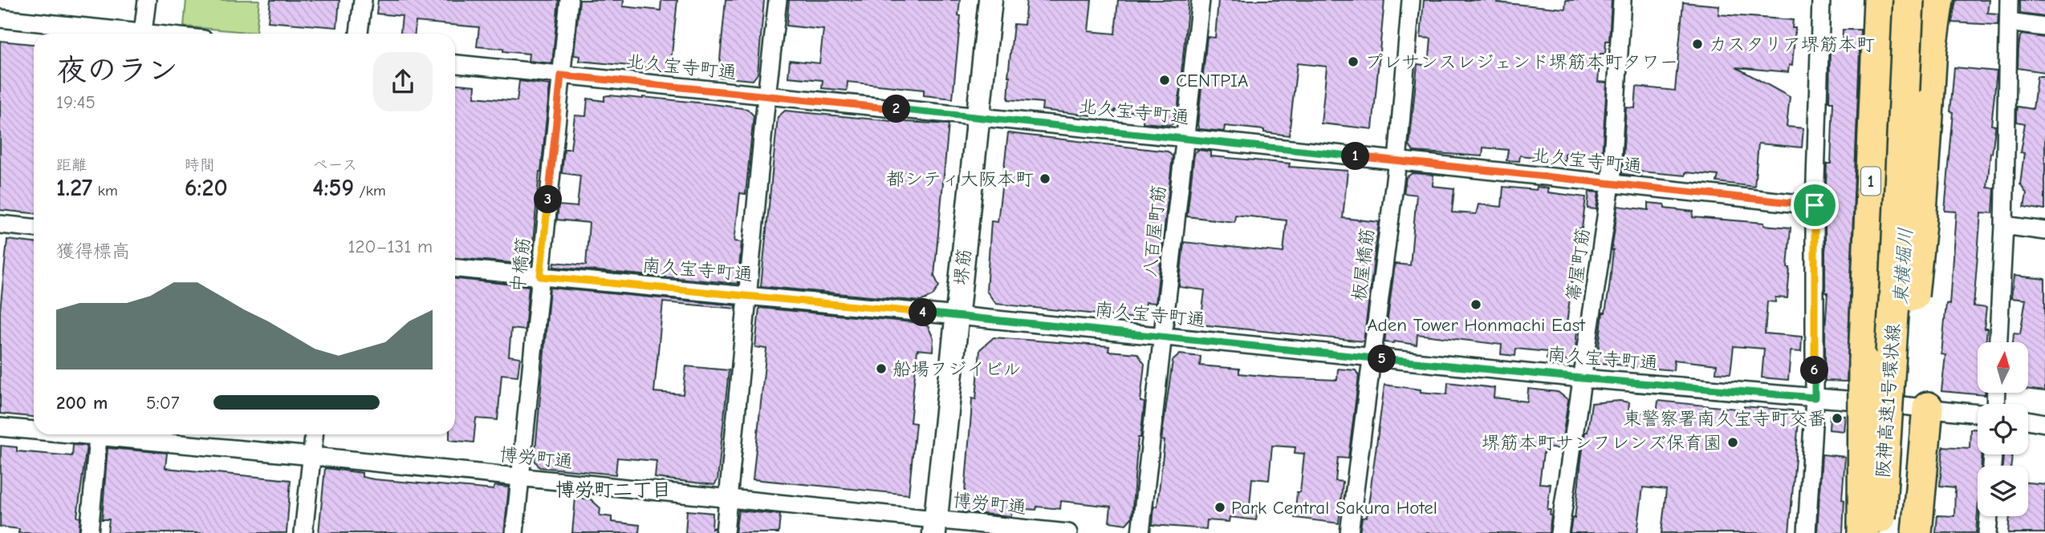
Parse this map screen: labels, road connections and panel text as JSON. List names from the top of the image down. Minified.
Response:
{"streets":{"highway":["1","阪神高速1号環状線"],"main road":["堺筋"],"street":["北久宝寺町通","八百屋町筋","中橋筋","板屋橋筋","箒屋町筋","南久宝寺町通","博労町通"]},"crossings":[["北久宝寺町通","八百屋町筋"],["北久宝寺町通","中橋筋"],["北久宝寺町通","板屋橋筋"],["北久宝寺町通","箒屋町筋"],["北久宝寺町通","堺筋"],["1","阪神高速1号環状線"],["八百屋町筋","南久宝寺町通"],["中橋筋","南久宝寺町通"],["中橋筋","博労町通"],["板屋橋筋","南久宝寺町通"],["箒屋町筋","南久宝寺町通"],["堺筋","南久宝寺町通"],["堺筋","博労町通"]],"districts":["博労町二丁目"],"water":["東横堀川"],"places":["カスタリア堺筋本町","プレサンスレジェンド堺筋本町タワー","CENTPIA","都シティ大阪本町","Aden Tower Honmachi East","船場フジイビル","東警察署南久宝寺町交番","堺筋本町サンフレンズ保育園","Park Central Sakura Hotel"],"north":"top","page":{"heading":["夜のラン","19:45"],"pins":["2","1","3","4","5","6"],"stats":[["距離","1.27 km"],["時間","6:20"],["ペース","4:59 /km"]],"chart":["獲得標高","120–131 m"],"list":[{"name":"200 m","note":"5:07"}]}}
